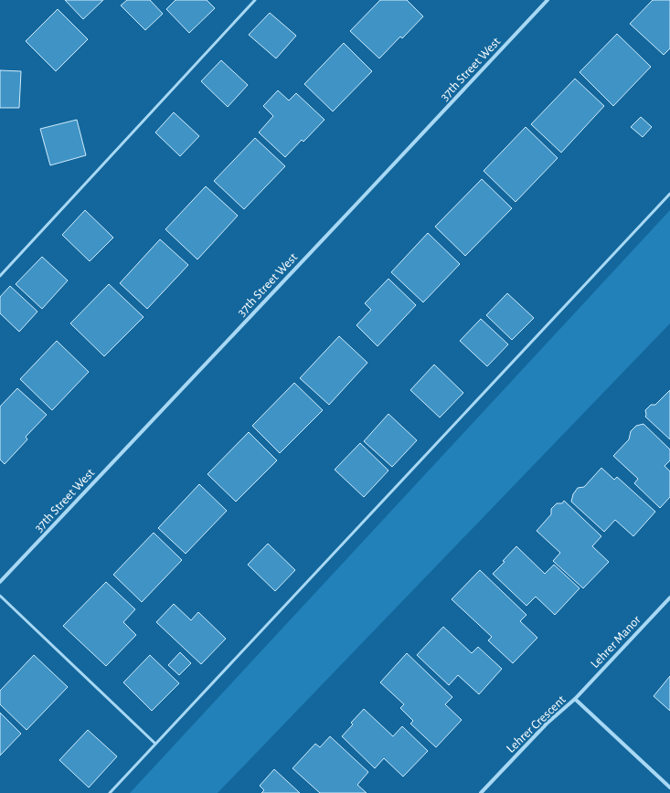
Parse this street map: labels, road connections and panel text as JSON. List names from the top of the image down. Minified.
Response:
{"streets":{"street":["37th Street West","Lehrer Manor","Lehrer Crescent"]},"crossings":[["Lehrer Manor","Lehrer Crescent"]]}
